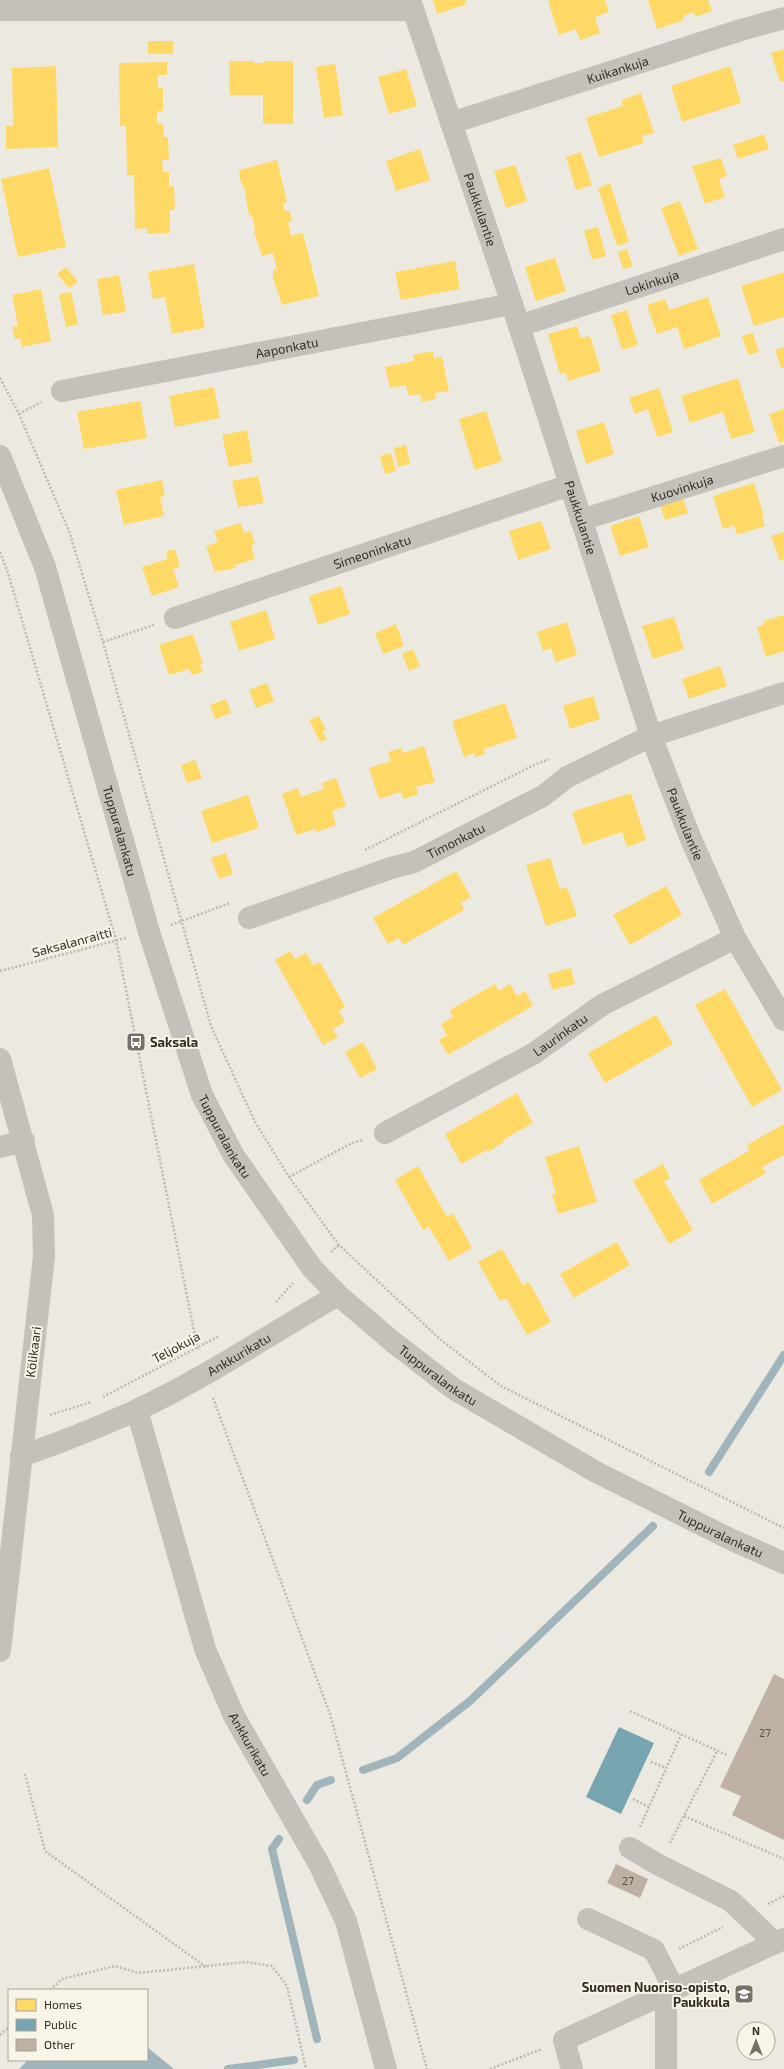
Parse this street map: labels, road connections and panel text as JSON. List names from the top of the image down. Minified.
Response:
{"streets":{"street":["Kuikankuja","Paukkulantie","Lokinkuja","Aaponkatu","Kuovinkuja","Simeoninkatu","Tuppuralankatu","Timonkatu","Laurinkatu","Kölikaari","Ankkurikatu"],"path":["Saksalanraitti","Teljokuja"]},"crossings":[["Kuikankuja","Paukkulantie"],["Paukkulantie","Lokinkuja"],["Paukkulantie","Aaponkatu"],["Paukkulantie","Kuovinkuja"],["Paukkulantie","Simeoninkatu"],["Paukkulantie","Timonkatu"],["Paukkulantie","Laurinkatu"],["Tuppuralankatu","Saksalanraitti"],["Tuppuralankatu","Ankkurikatu"],["Teljokuja","Kölikaari"],["Kölikaari","Ankkurikatu"]],"places":{"bus stop":["Saksala"],"school or university":["Suomen Nuoriso-opisto, Paukkula"]},"house_numbers":["27","27"],"legend":["Homes","Public","Other"],"north":"top"}
